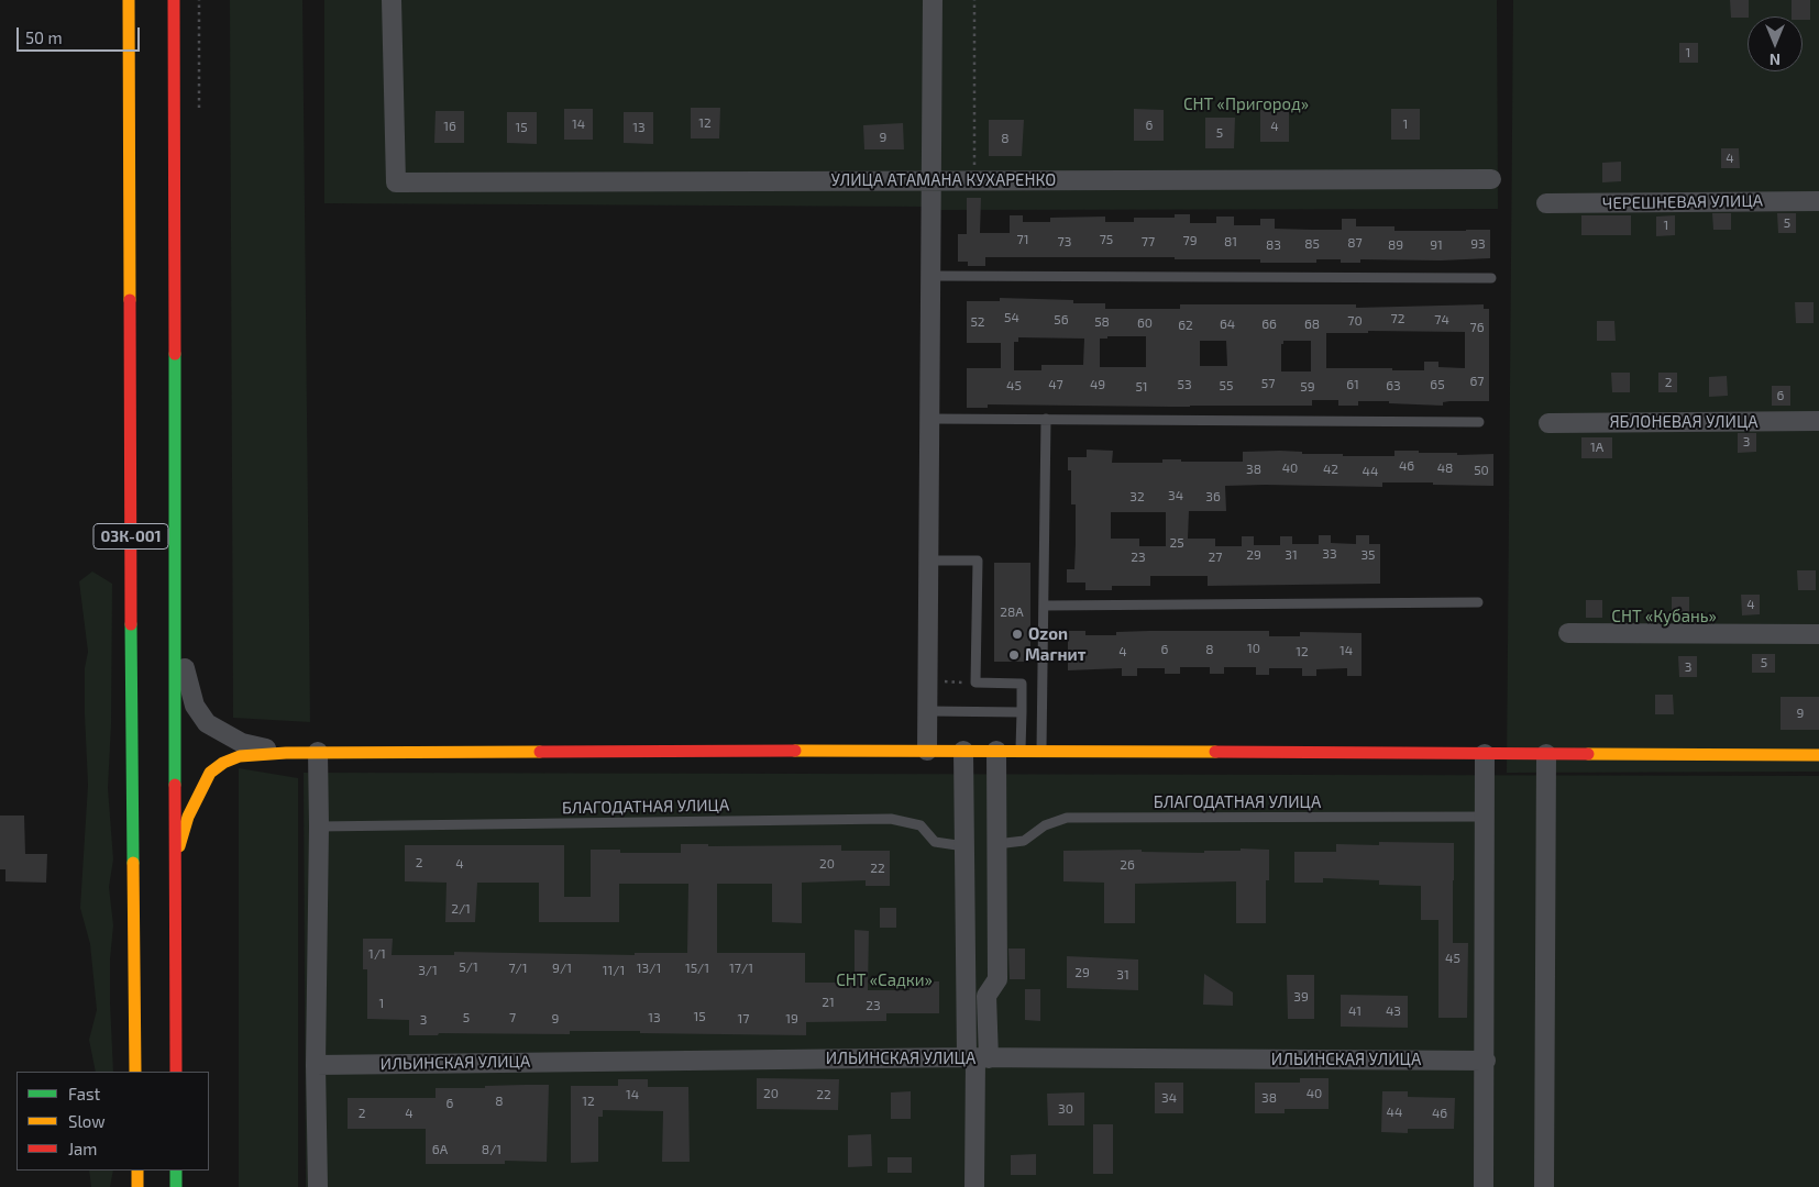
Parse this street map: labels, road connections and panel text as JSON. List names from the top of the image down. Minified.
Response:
{"streets":{"main road":["03К-001"],"street":["УЛИЦА АТАМАНА КУХАРЕНКО","ЧЕРЕШНЕВАЯ УЛИЦА","ЯБЛОНЕВАЯ УЛИЦА","ИЛЬИНСКАЯ УЛИЦА"],"lane":["БЛАГОДАТНАЯ УЛИЦА"]},"parks":["СНТ «Пригород»","СНТ «Кубань»","СНТ «Садки»"],"places":["Ozon","Магнит"],"house_numbers":["1","12","14","1","6","16","4","15","13","5","9","8","4","5","1","71","75","79","73","77","81","87","85","93","83","89","91","54","72","56","74","70","52","58","60","64","66","68","62","76","67","2","57","47","49","53","61","65","45","55","63","51","59","6","3","1А","46","40","48","38","42","50","44","34","32","36","25","33","29","31","35","23","27","4","28А","10","6","8","14","4","12","5","3","9","2","4","20","26","22","2/1","1/1","45","5/1","7/1","9/1","13/1","15/1","17/1","3/1","11/1","29","31","39","21","1","23","41","43","15","5","7","13","9","17","19","3","20","40","14","22","34","38","8","12","6","30","44","2","4","46","6А","8/1"],"legend":["Fast","Slow","Jam"],"scale_bar":"50 m","north":"bottom"}
